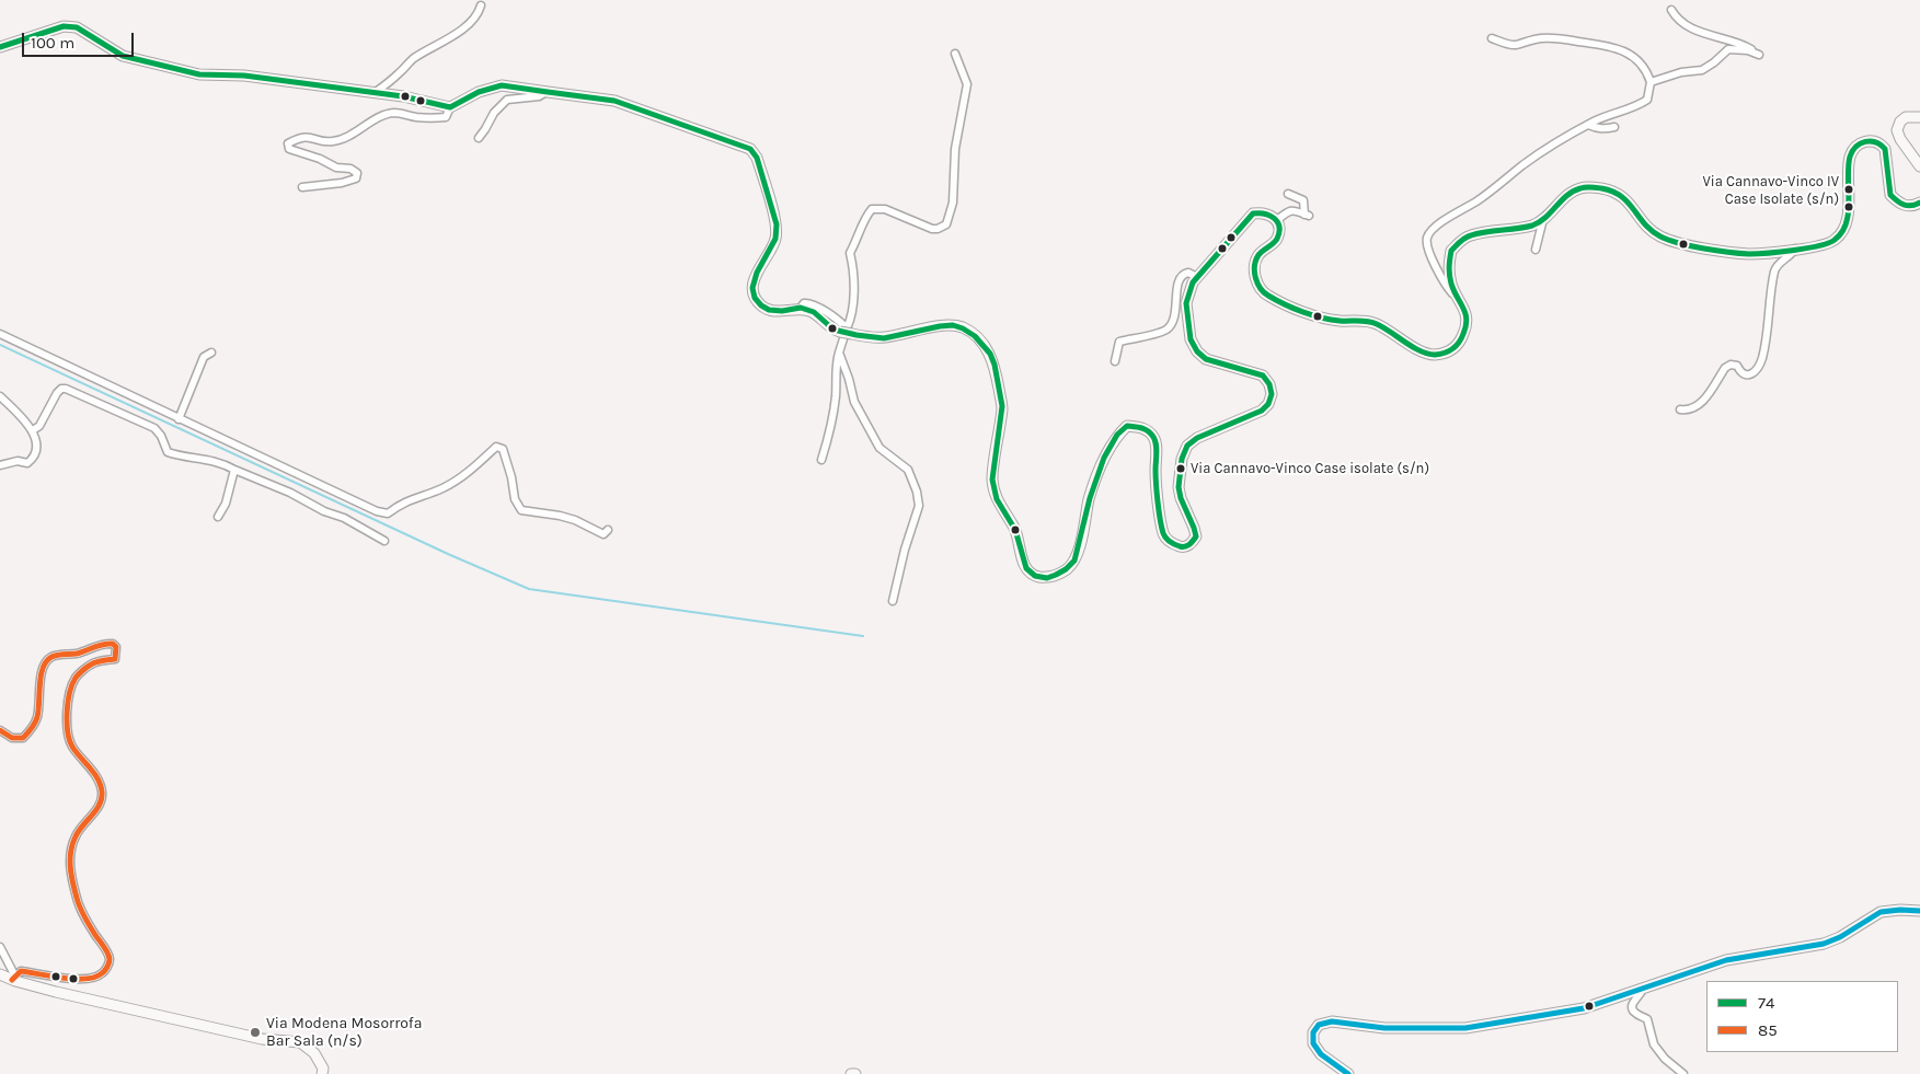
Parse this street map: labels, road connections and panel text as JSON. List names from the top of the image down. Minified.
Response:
{"places":["Via Cannavo-Vinco IV Case Isolate (s/n)","Via Cannavo-Vinco Case isolate (s/n)","Via Modena Mosorrofa Bar Sala (n/s)"],"lines":["transit line 74","transit line 85"],"legend":["74","85"],"scale_bar":"100 m"}
